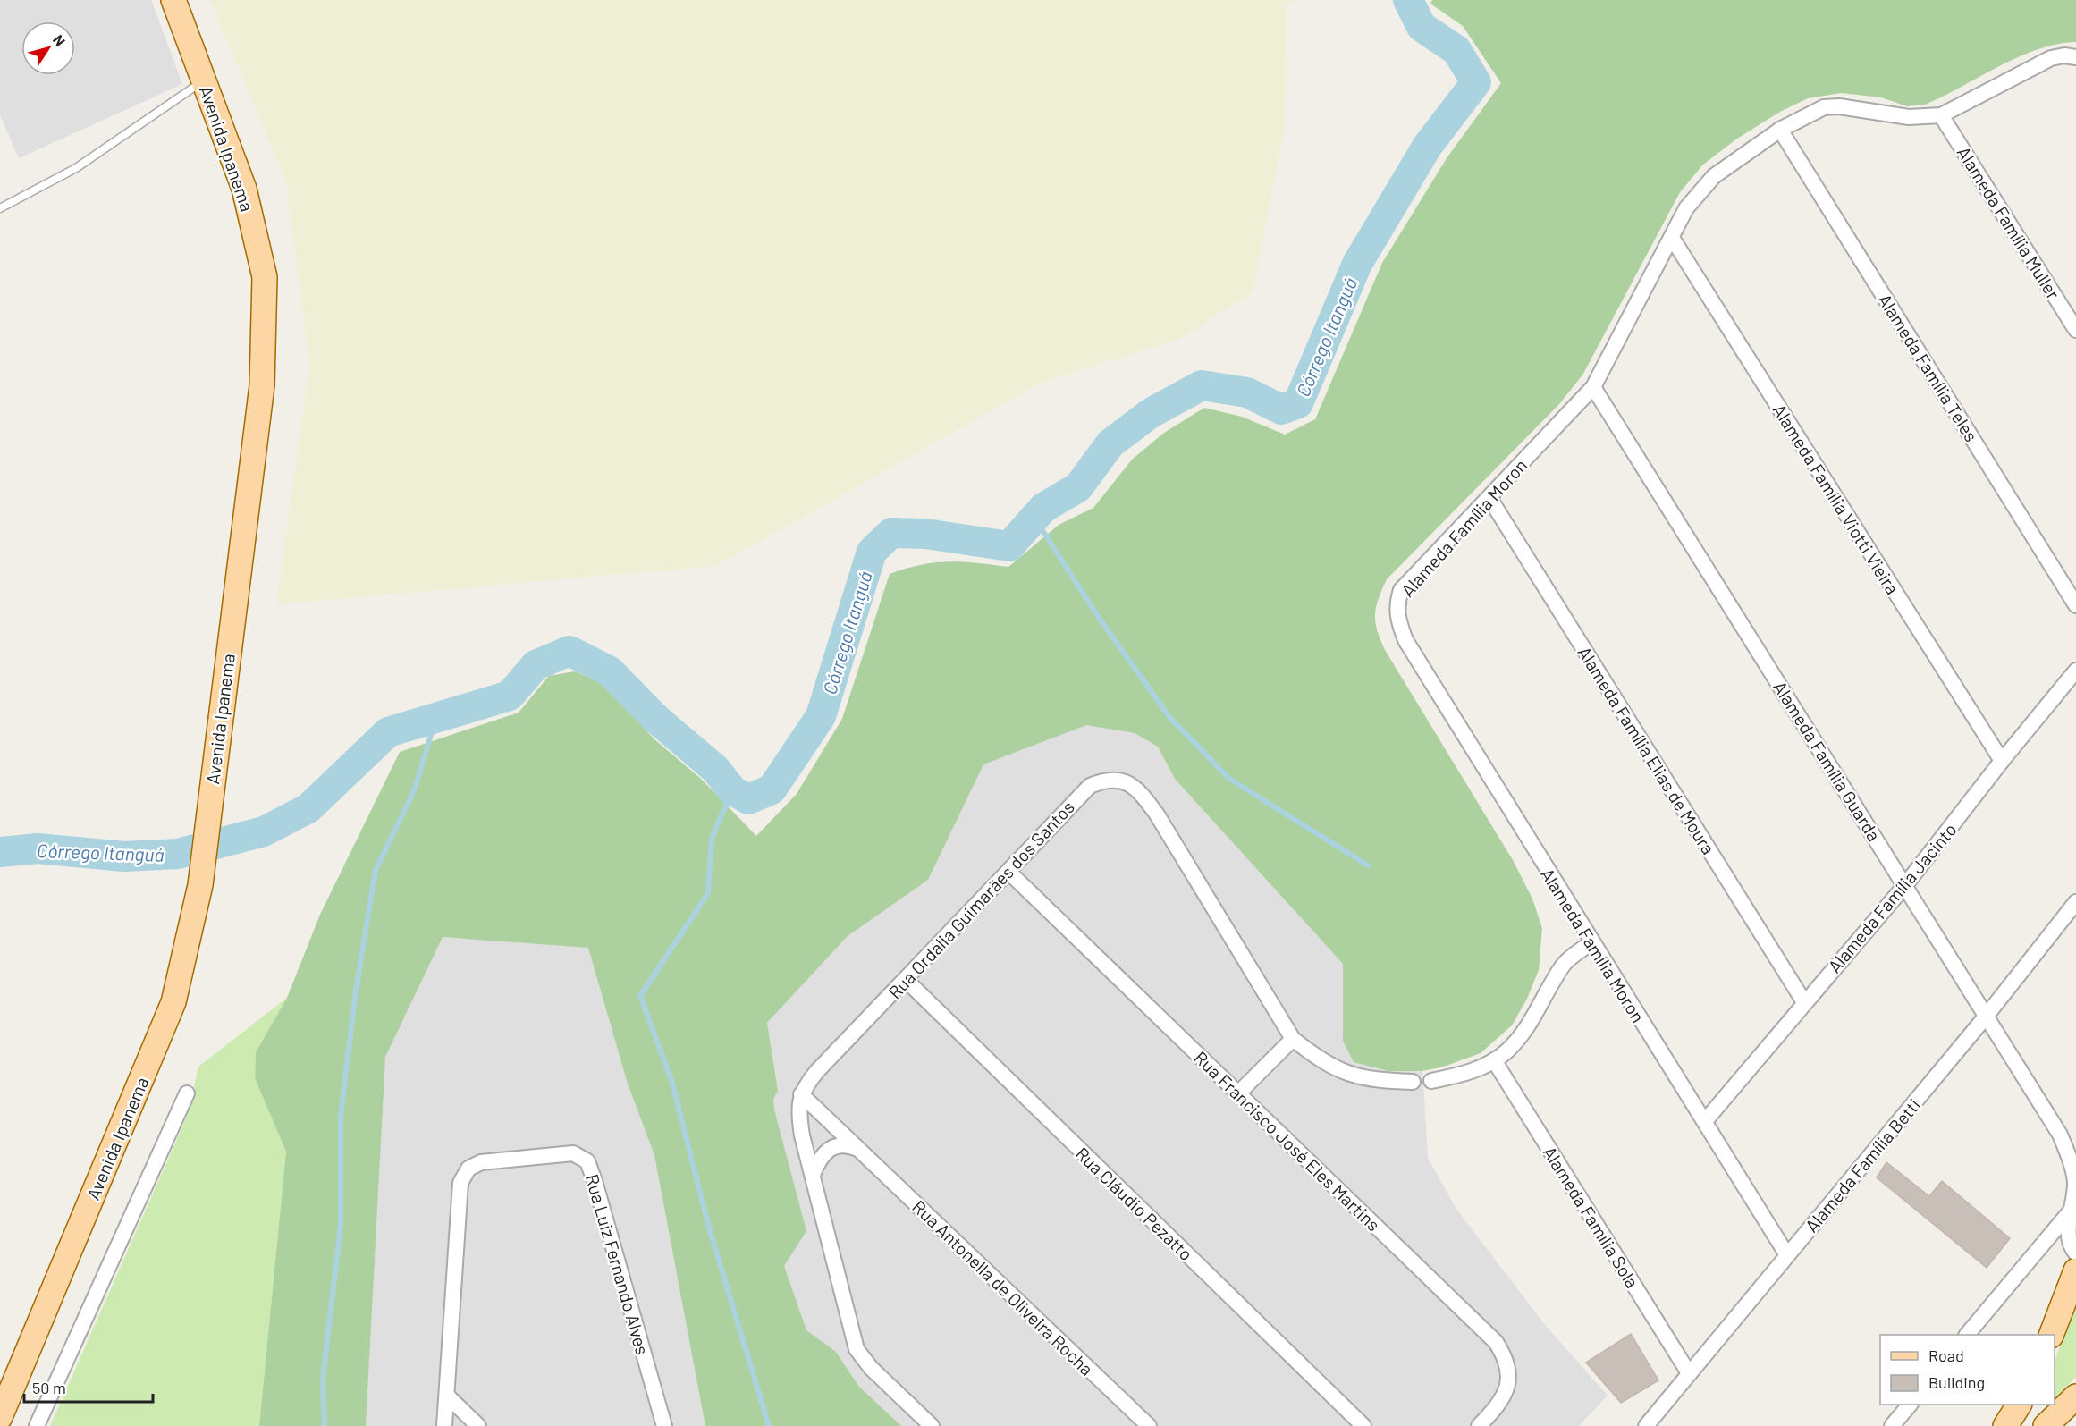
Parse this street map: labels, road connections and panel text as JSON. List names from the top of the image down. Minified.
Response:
{"streets":{"main road":["Avenida Ipanema"],"street":["Alameda Família Muller","Alameda Família Teles","Alameda Família Viotti Vieira","Alameda Família Moron","Alameda Família Elias de Moura","Alameda Família Guarda","Alameda Família Jacinto","Rua Ordália Guimarães dos Santos","Rua Francisco José Eles Martins","Alameda Família Betti","Rua Cláudio Pezatto","Alameda Família Sola","Rua Luiz Fernando Alves","Rua Antonella de Oliveira Rocha"]},"crossings":[["Alameda Família Muller","Alameda Família Moron"],["Alameda Família Teles","Alameda Família Moron"],["Alameda Família Viotti Vieira","Alameda Família Moron"],["Alameda Família Viotti Vieira","Alameda Família Jacinto"],["Alameda Família Moron","Alameda Família Elias de Moura"],["Alameda Família Moron","Alameda Família Guarda"],["Alameda Família Moron","Alameda Família Jacinto"],["Alameda Família Moron","Alameda Família Betti"],["Alameda Família Elias de Moura","Alameda Família Jacinto"],["Alameda Família Guarda","Alameda Família Jacinto"],["Alameda Família Guarda","Alameda Família Betti"],["Rua Ordália Guimarães dos Santos","Rua Francisco José Eles Martins"],["Rua Ordália Guimarães dos Santos","Rua Cláudio Pezatto"],["Rua Ordália Guimarães dos Santos","Rua Antonella de Oliveira Rocha"],["Alameda Família Betti","Alameda Família Sola"]],"water":["Córrego Itanguá"],"legend":["Road","Building"],"scale_bar":"50 m","north":"top right"}
